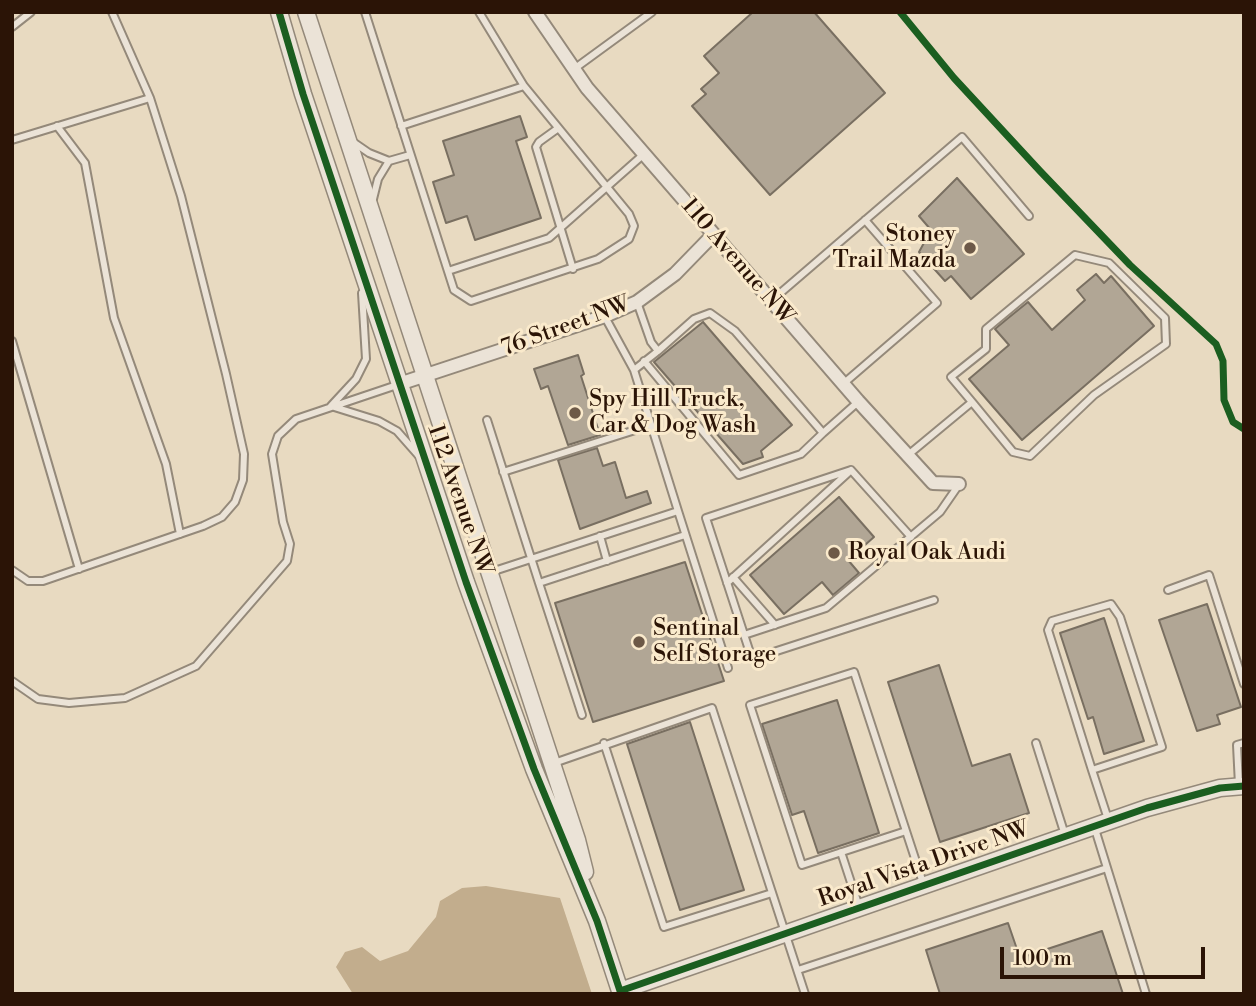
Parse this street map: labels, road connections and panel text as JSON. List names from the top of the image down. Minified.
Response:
{"streets":{"street":["110 Avenue NW","76 Street NW","112 Avenue NW","Royal Vista Drive NW"]},"crossings":[["110 Avenue NW","76 Street NW"],["76 Street NW","112 Avenue NW"],["112 Avenue NW","Royal Vista Drive NW"]],"places":["Stoney Trail Mazda","Spy Hill Truck, Car & Dog Wash","Royal Oak Audi","Sentinal Self Storage"],"scale_bar":"100 m"}
